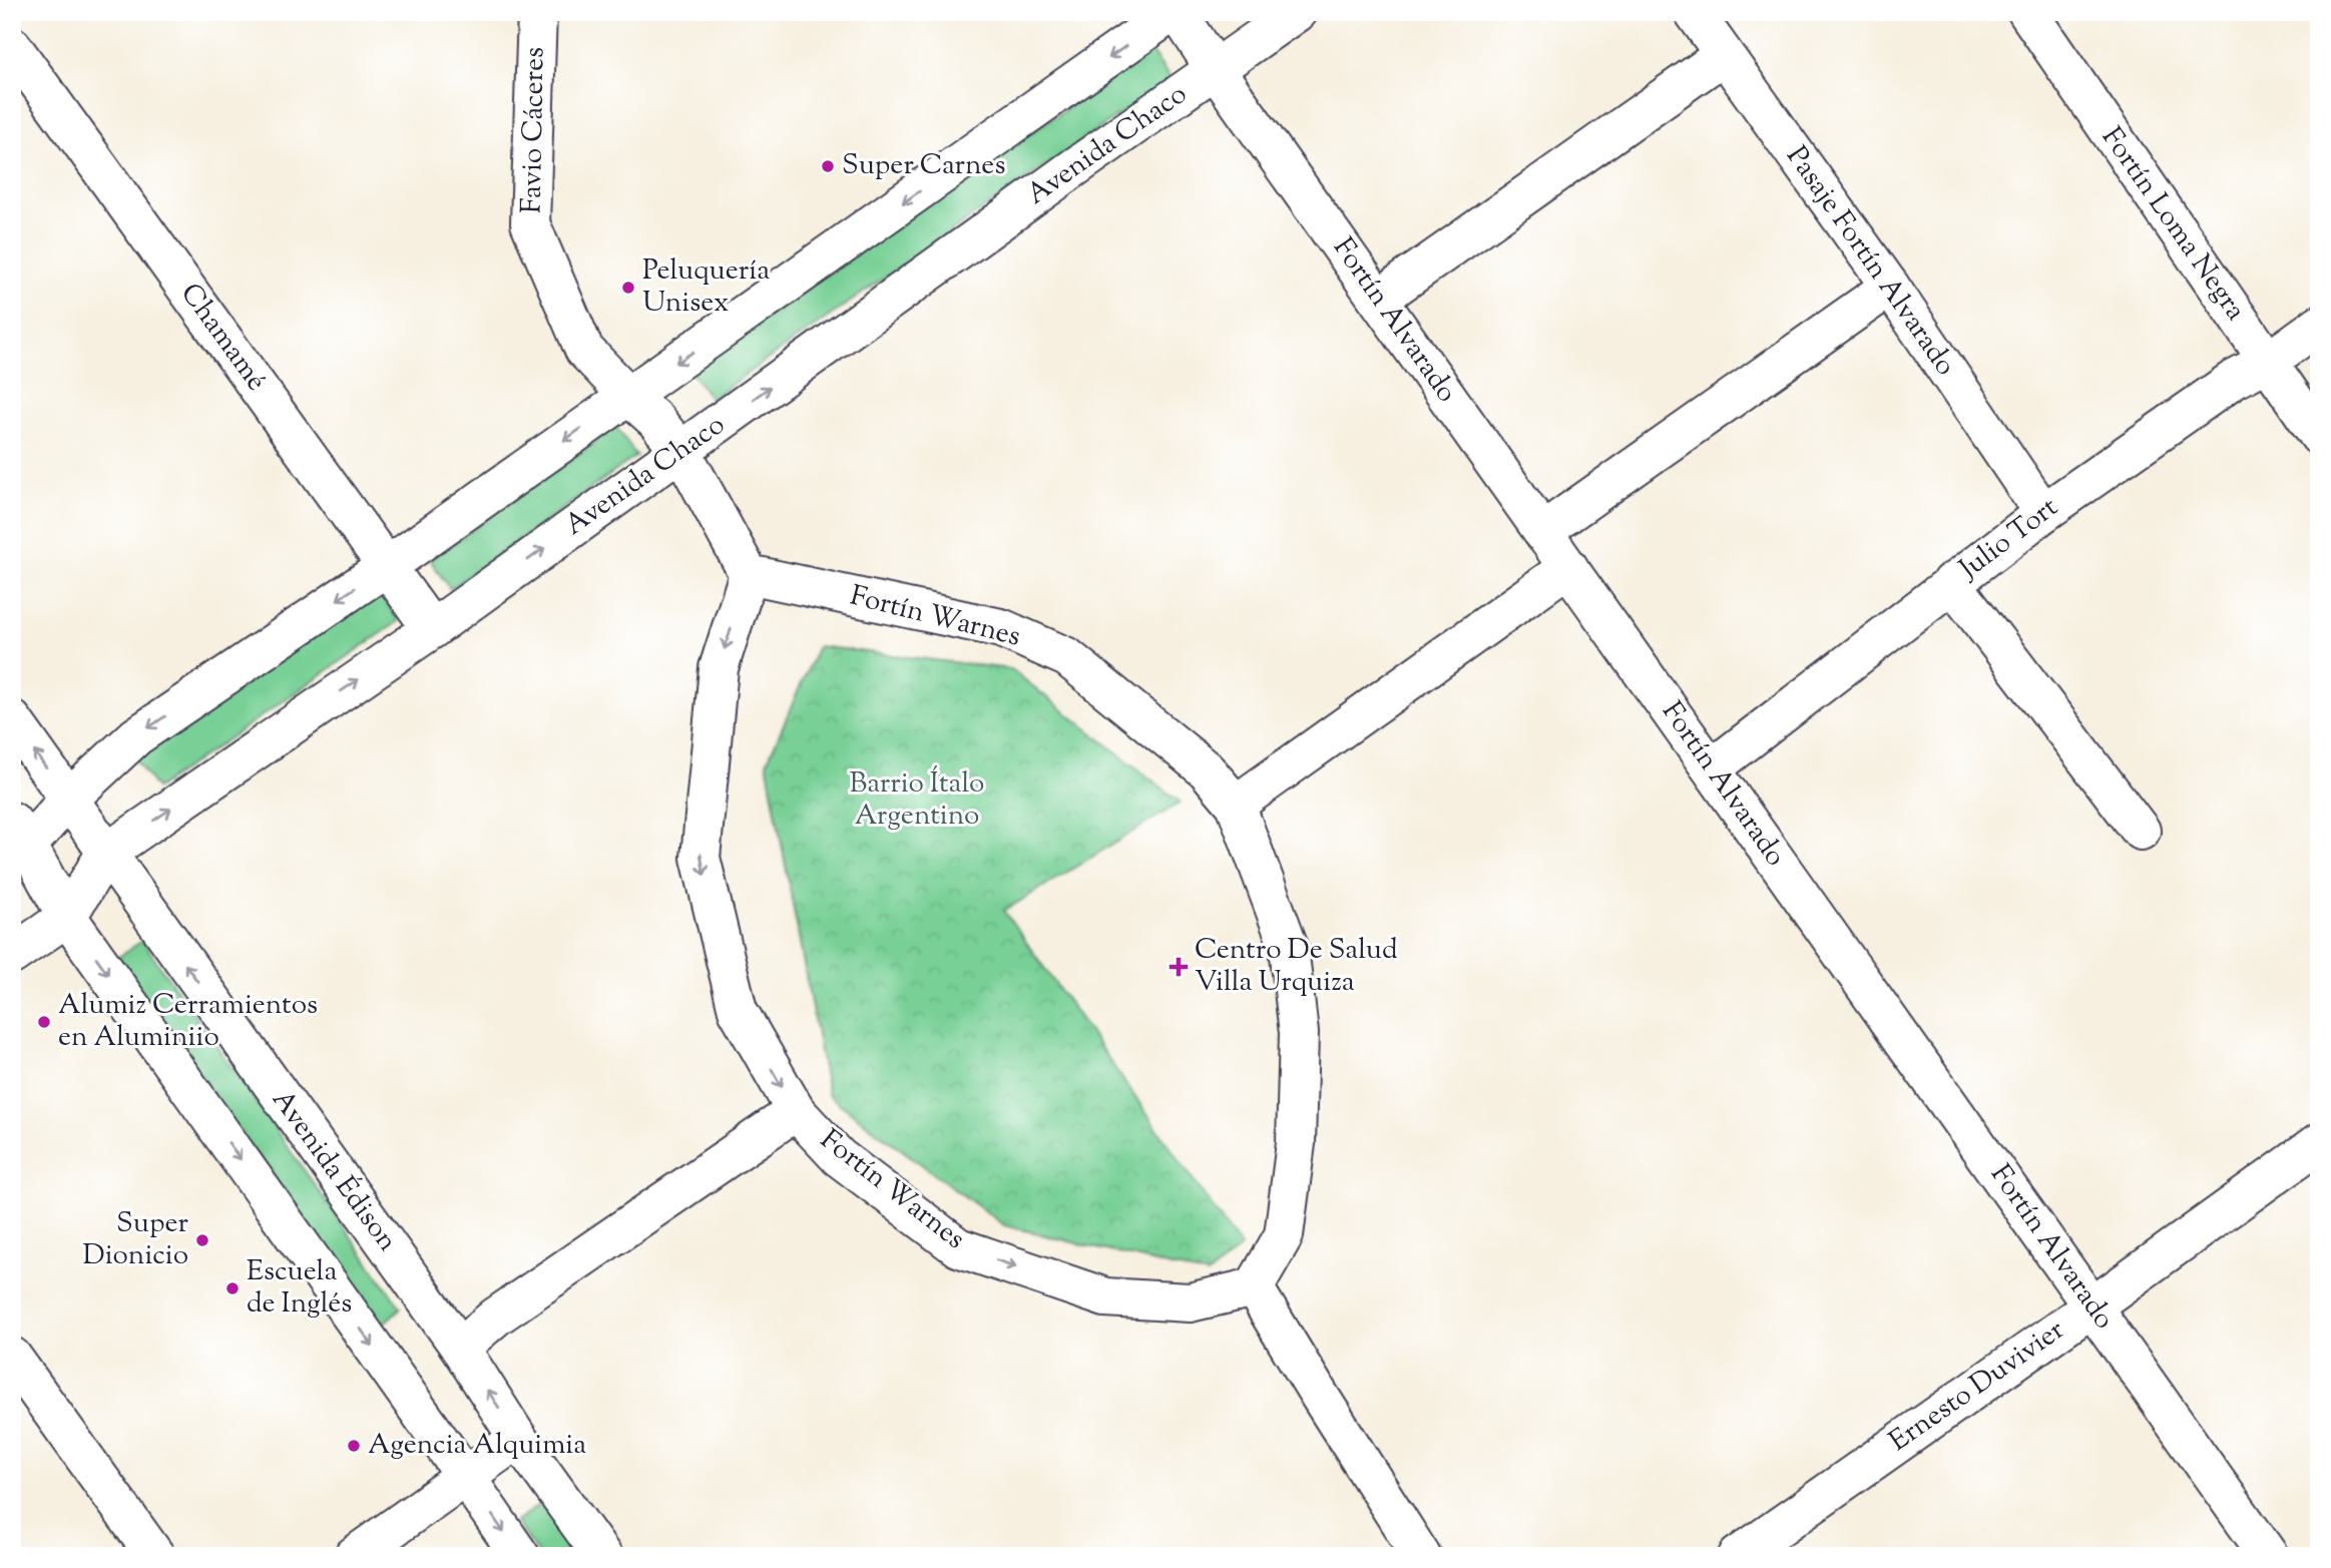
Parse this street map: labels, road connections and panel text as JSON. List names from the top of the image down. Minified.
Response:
{"streets":{"street":["Favio Cáceres","Avenida Chaco","Fortín Loma Negra","Pasaje Fortín Alvarado","Fortín Alvarado","Chamamé","Julio Tort","Fortín Warnes","Avenida Édison","Ernesto Duvivier"]},"crossings":[["Favio Cáceres","Avenida Chaco"],["Avenida Chaco","Fortín Alvarado"],["Avenida Chaco","Chamamé"],["Avenida Chaco","Avenida Édison"],["Fortín Loma Negra","Julio Tort"],["Pasaje Fortín Alvarado","Julio Tort"],["Fortín Alvarado","Julio Tort"],["Fortín Alvarado","Ernesto Duvivier"]],"one_way":["Fortín Warnes"],"parks":["Barrio Ítalo Argentino"],"places":{"other":["Super Carnes","Peluquería Unisex","Alumiz Cerramientos en Aluminiio","Super Dionicio","Escuela de Inglés","Agencia Alquimia"],"health":["Centro De Salud Villa Urquiza"]}}
